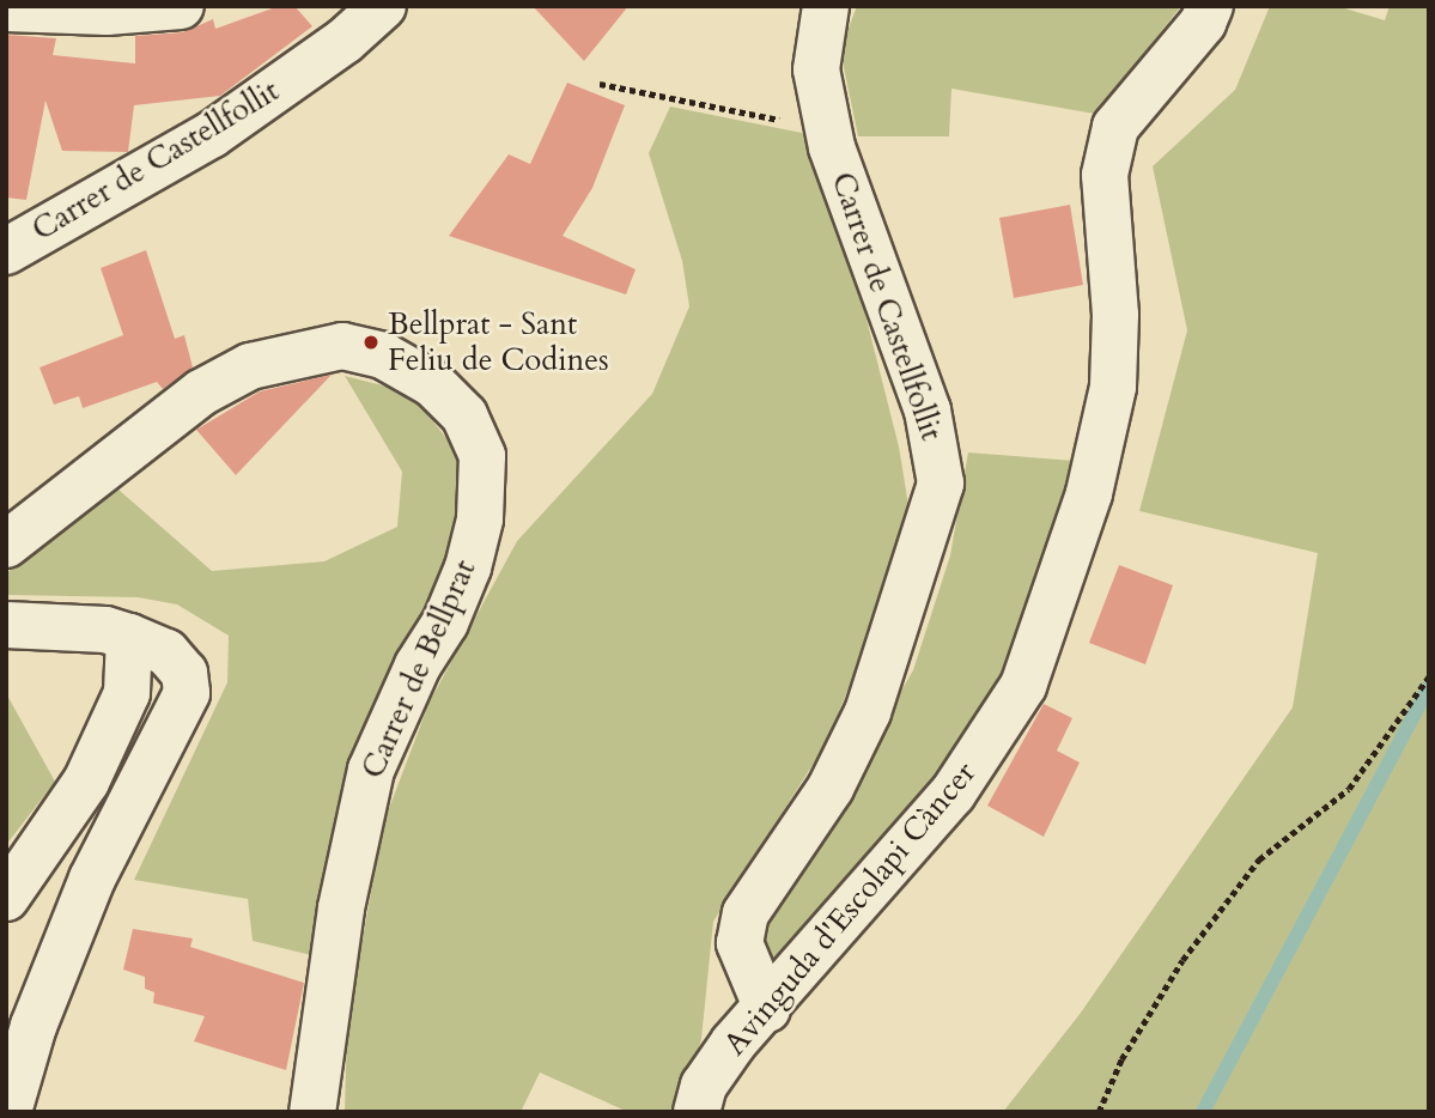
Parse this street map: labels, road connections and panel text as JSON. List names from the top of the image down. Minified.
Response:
{"streets":{"street":["Carrer de Castellfollit","Carrer de Bellprat","Avinguda d'Escolapi Càncer"]},"crossings":[["Carrer de Castellfollit","Avinguda d'Escolapi Càncer"]],"places":["Bellprat - Sant Feliu de Codines"]}
